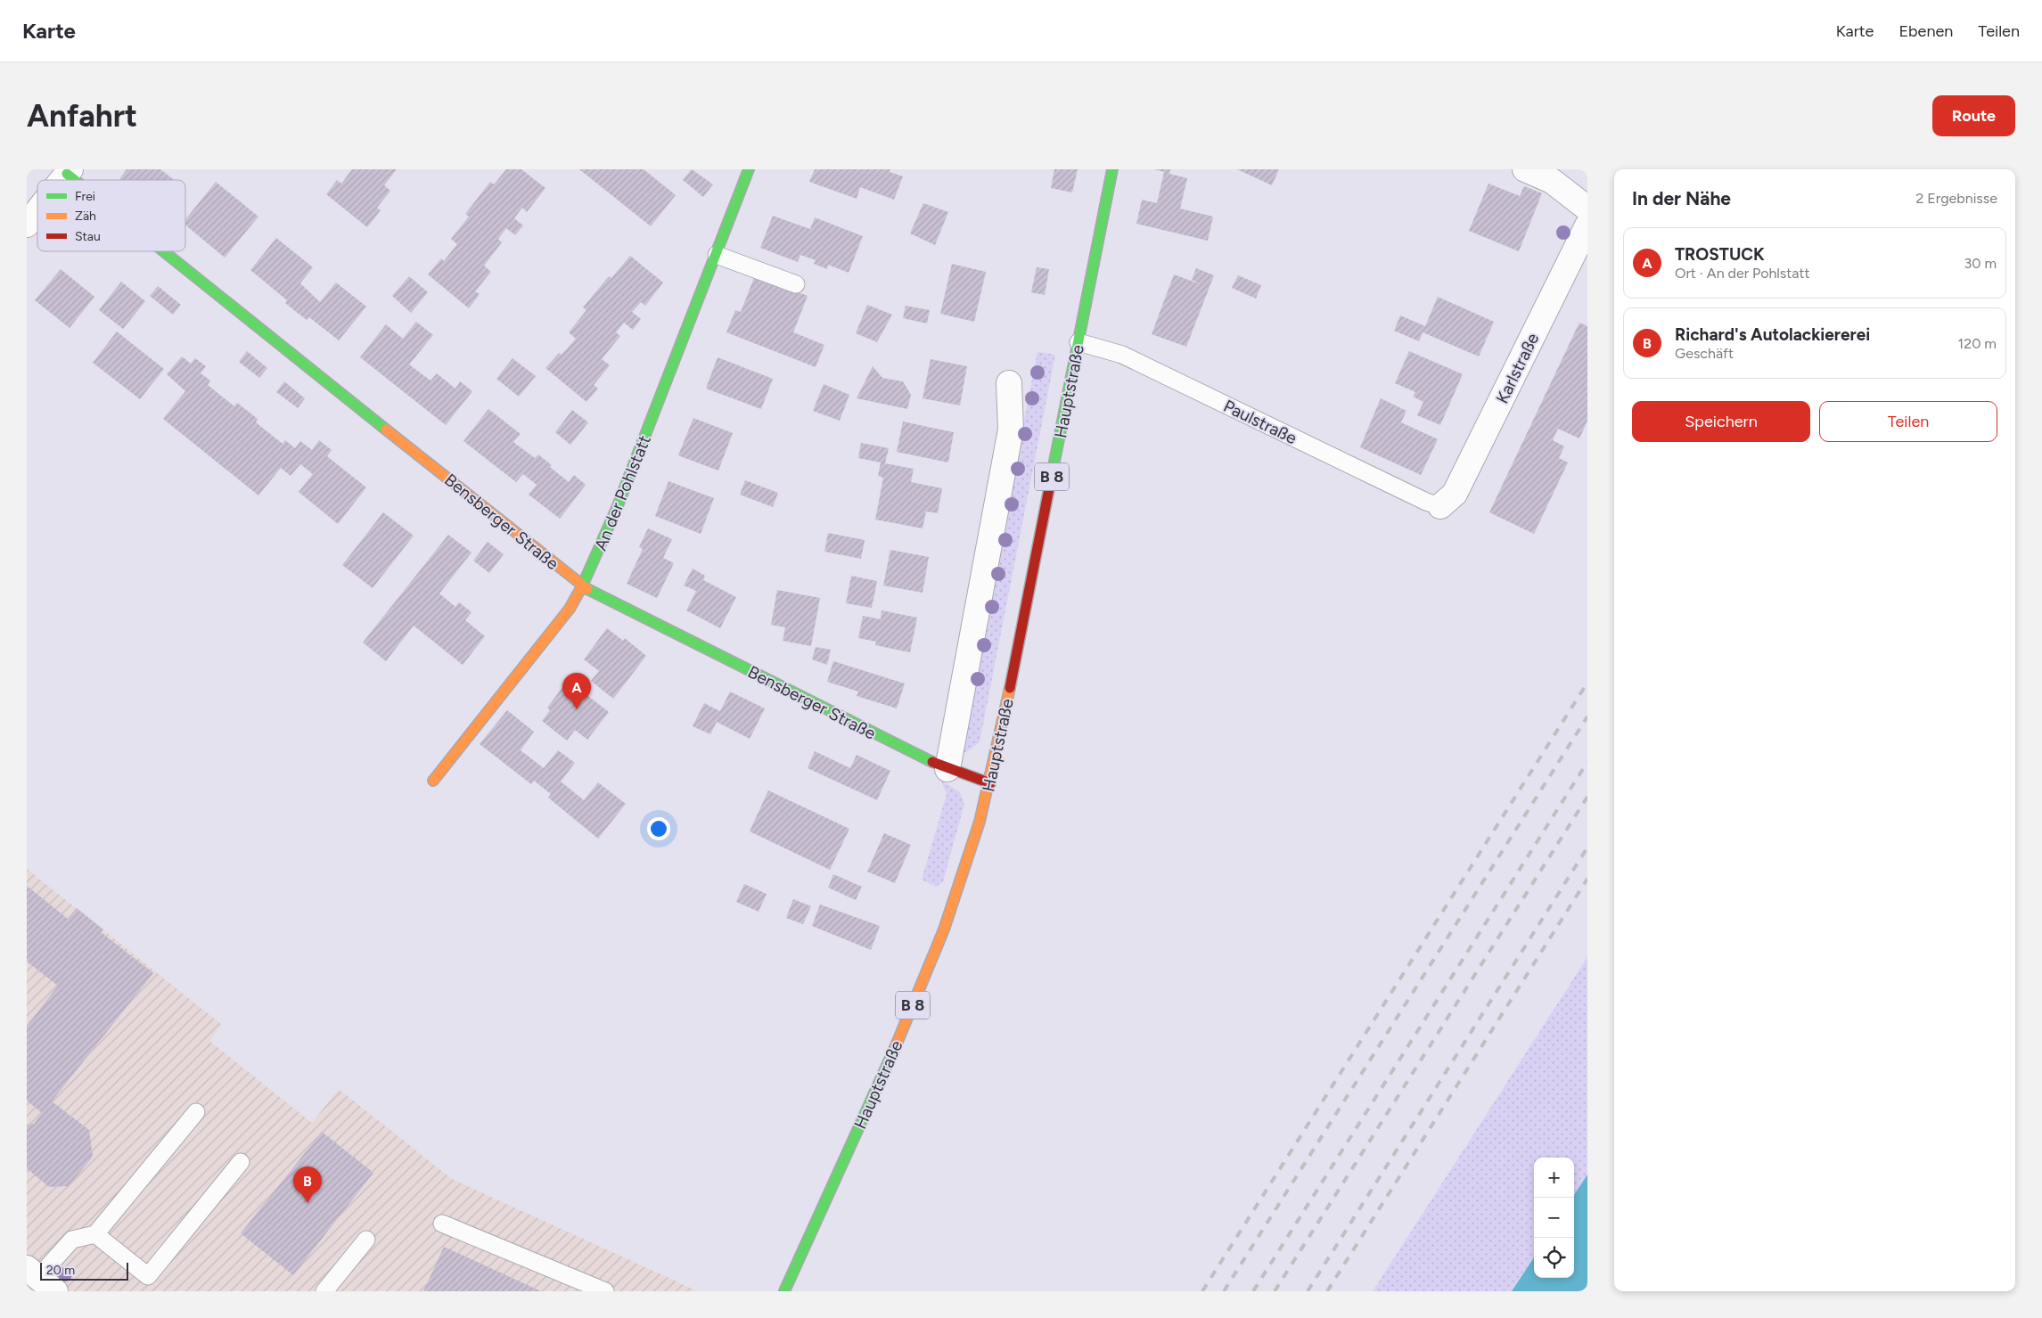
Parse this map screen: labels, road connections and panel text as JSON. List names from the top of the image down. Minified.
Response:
{"streets":{"street":["Karlstraße","Hauptstraße","B 8","An der Pohlstatt","Bensberger Straße"],"lane":["Paulstraße"]},"crossings":[["Karlstraße","Paulstraße"],["Hauptstraße","Paulstraße"],["Hauptstraße","Bensberger Straße"],["An der Pohlstatt","Bensberger Straße"]],"legend":["Frei","Zäh","Stau"],"scale_bar":"20 m","page":{"header":"Karte","nav":["Karte","Ebenen","Teilen"],"buttons":["Route",["Speichern","Teilen"]],"title":"Anfahrt","heading":["In der Nähe","2 Ergebnisse"],"list":[{"mark":"A","name":"TROSTUCK","note":"Ort · An der Pohlstatt","value":"30 m"},{"mark":"B","name":"Richard's Autolackiererei","note":"Geschäft","value":"120 m"}],"pins":["A","B"],"map_buttons":["+","−"],"scale":"20 m"}}
